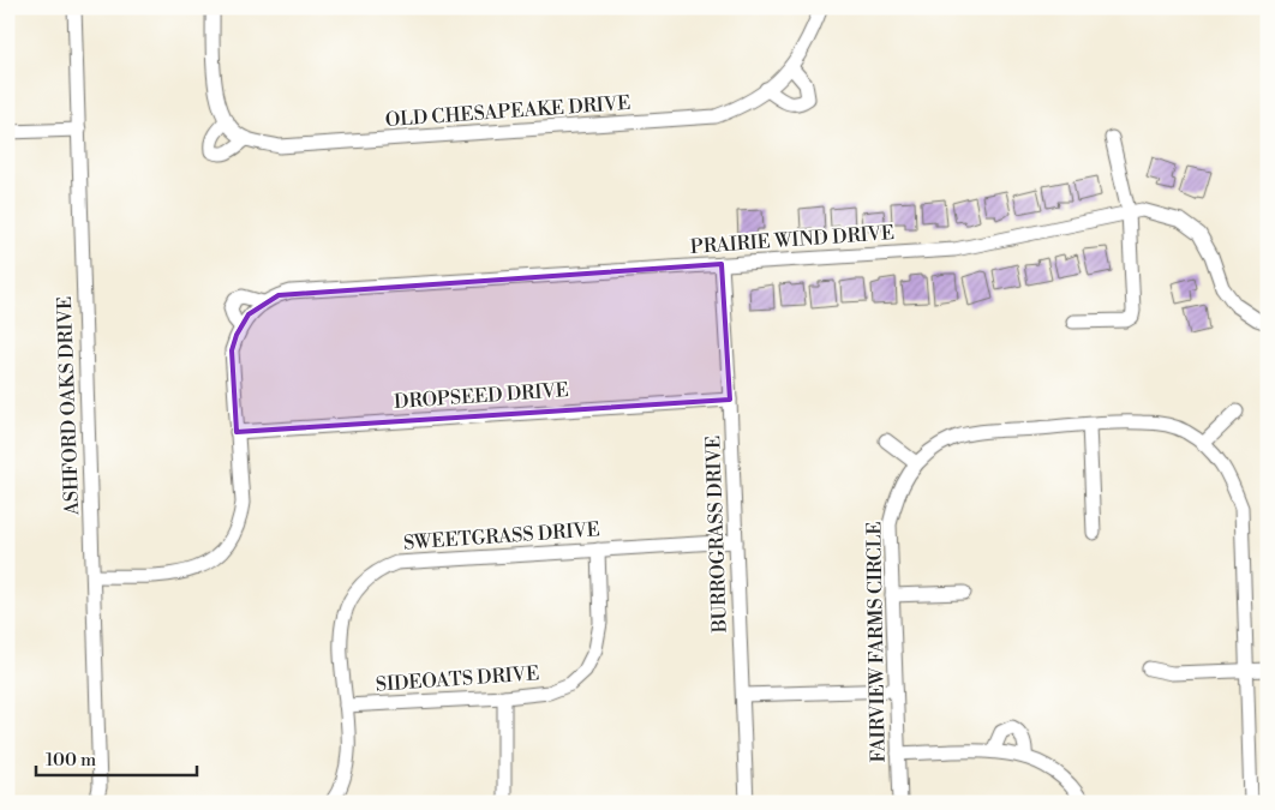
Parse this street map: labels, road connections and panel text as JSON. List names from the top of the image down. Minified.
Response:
{"streets":{"street":["OLD CHESAPEAKE DRIVE","PRAIRIE WIND DRIVE","DROPSEED DRIVE","ASHFORD OAKS DRIVE","BURROGRASS DRIVE","SWEETGRASS DRIVE","FAIRVIEW FARMS CIRCLE","SIDEOATS DRIVE"]},"crossings":[["PRAIRIE WIND DRIVE","DROPSEED DRIVE"],["PRAIRIE WIND DRIVE","ASHFORD OAKS DRIVE"],["PRAIRIE WIND DRIVE","BURROGRASS DRIVE"],["DROPSEED DRIVE","BURROGRASS DRIVE"],["BURROGRASS DRIVE","SWEETGRASS DRIVE"],["SWEETGRASS DRIVE","SIDEOATS DRIVE"]],"scale_bar":"100 m"}
